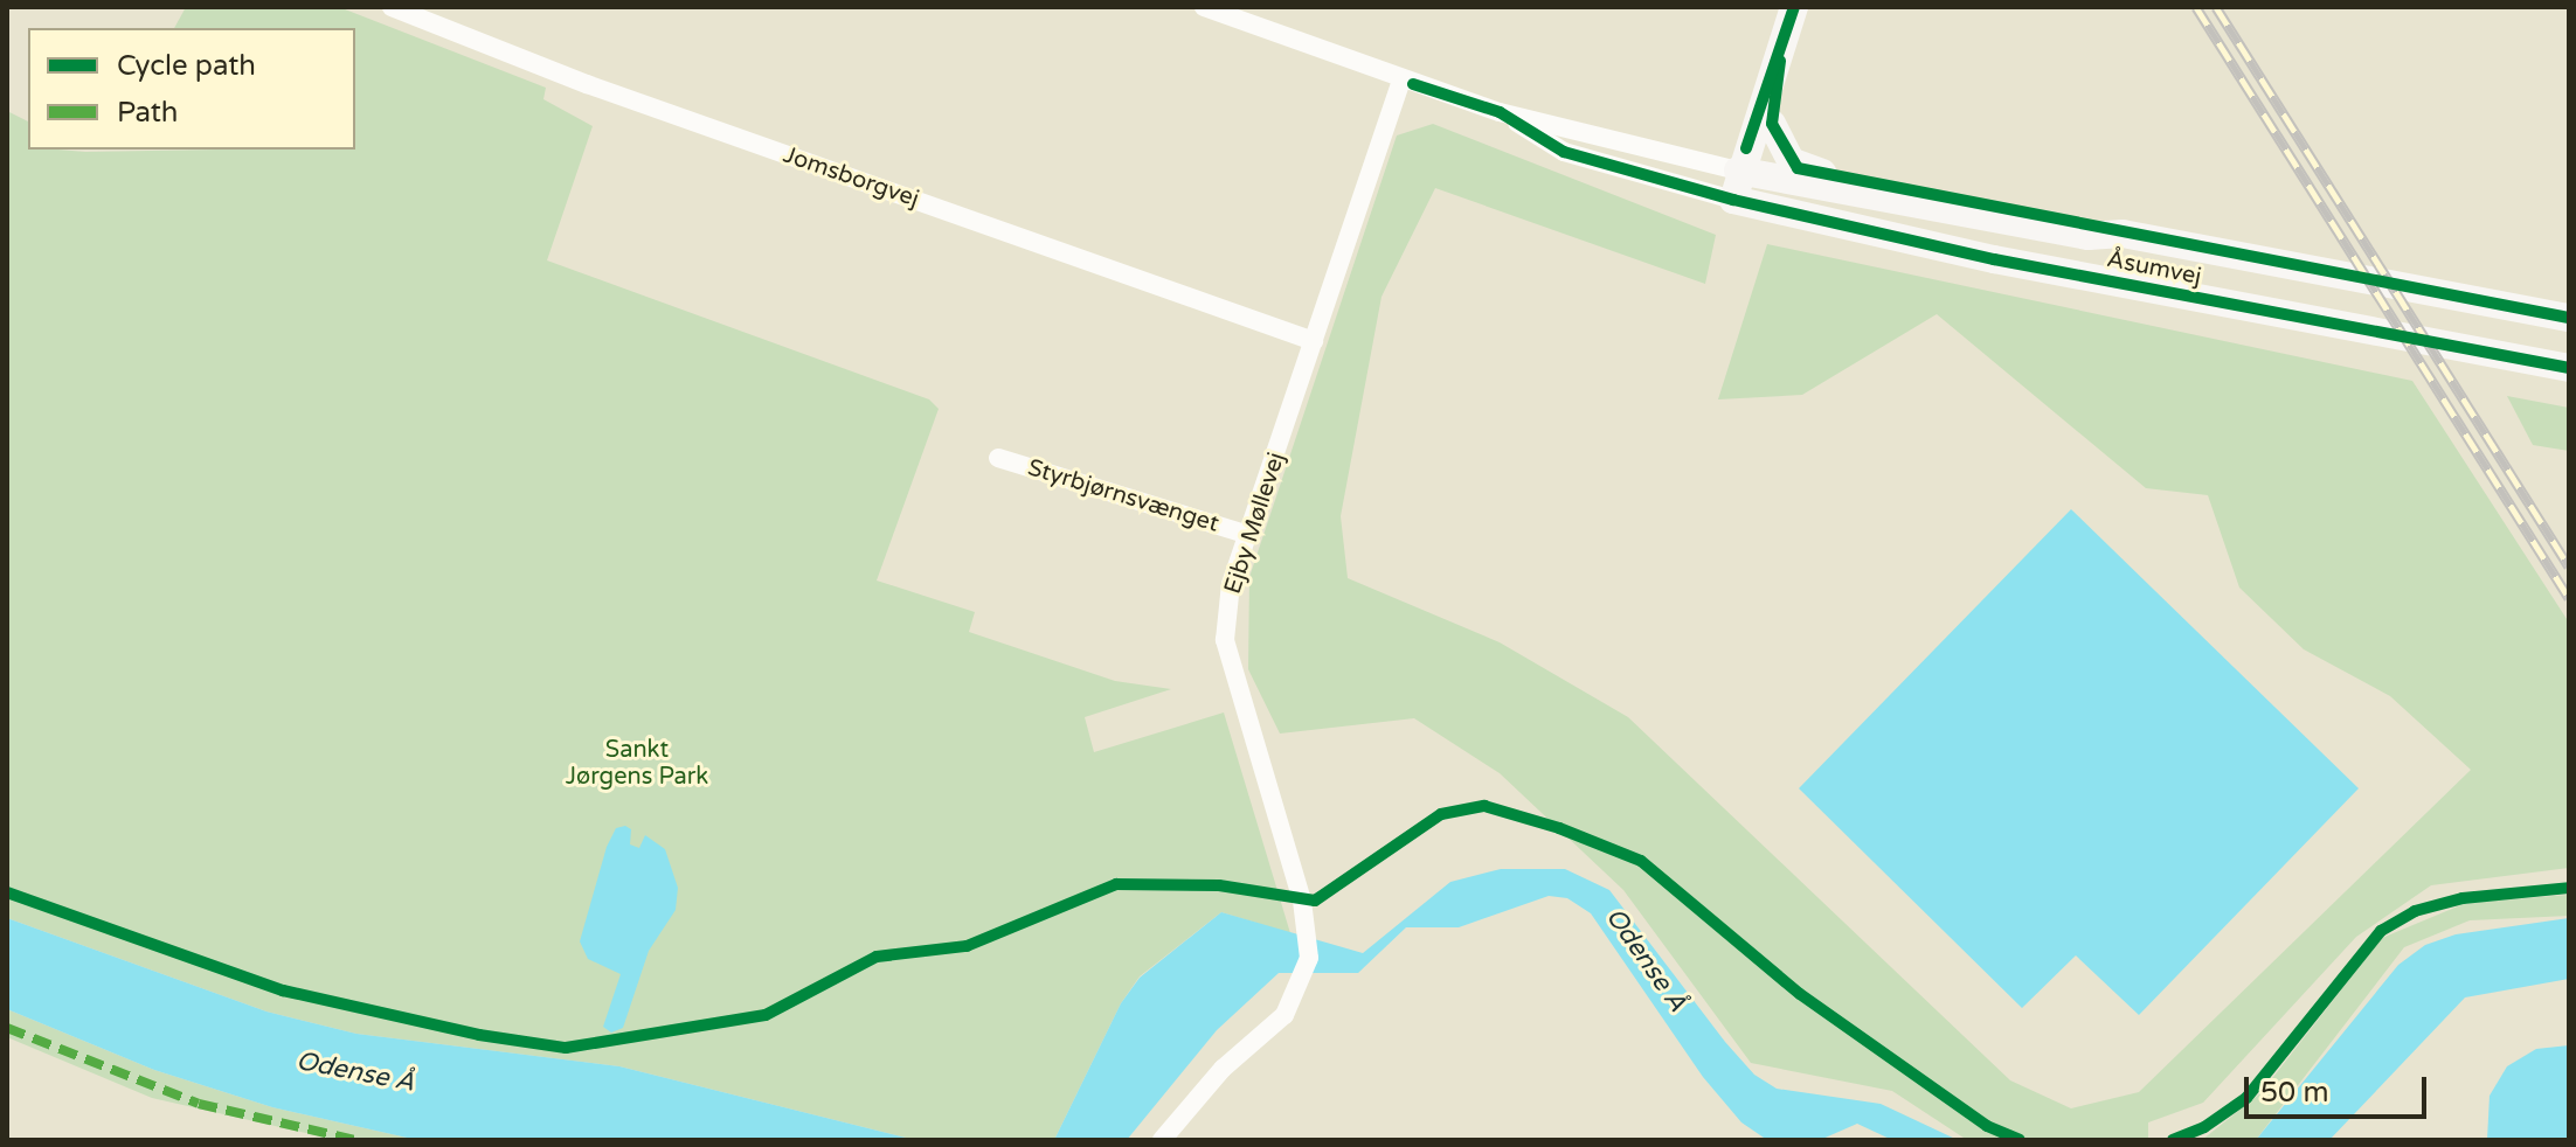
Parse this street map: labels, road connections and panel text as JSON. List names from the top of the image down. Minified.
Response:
{"streets":{"street":["Jomsborgvej","Åsumvej","Styrbjørnsvænget","Ejby Møllevej"]},"crossings":[["Jomsborgvej","Ejby Møllevej"],["Styrbjørnsvænget","Ejby Møllevej"]],"water":["Odense Å"],"parks":["Sankt Jørgens Park"],"legend":["Cycle path","Path"],"scale_bar":"50 m"}
